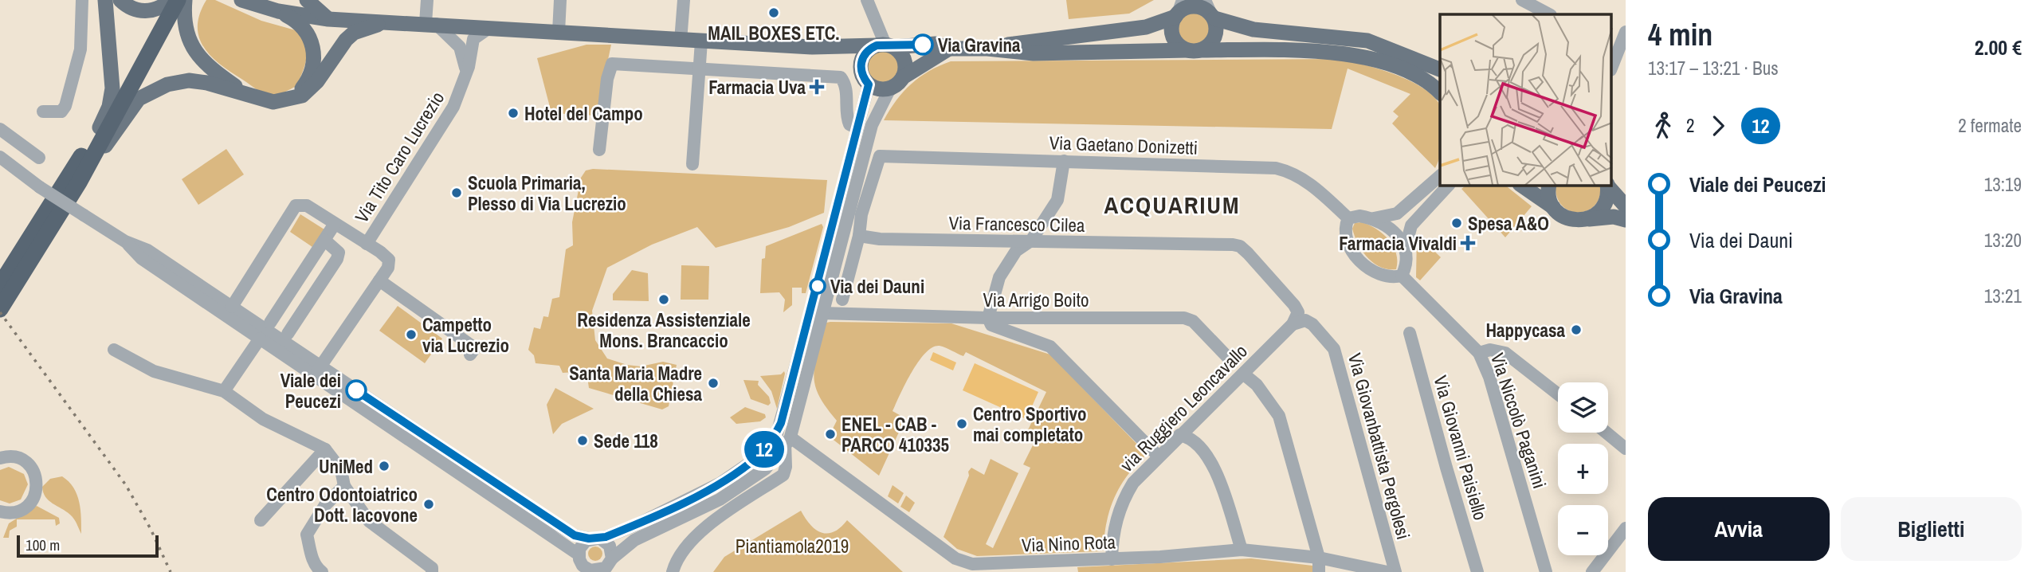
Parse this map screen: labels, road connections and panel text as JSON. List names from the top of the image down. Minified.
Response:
{"streets":{"street":["Via Gaetano Donizetti","Via Tito Caro Lucrezio","Via Francesco Cilea","Via Arrigo Boito","via Ruggiero Leoncavallo","Via Niccolò Paganini","Via Giovanbattista Pergolesi","Via Giovanni Paisiello","Via Nino Rota"]},"crossings":[["Via Gaetano Donizetti","Via Francesco Cilea"],["Via Gaetano Donizetti","Via Niccolò Paganini"],["Via Francesco Cilea","via Ruggiero Leoncavallo"],["Via Francesco Cilea","Via Giovanbattista Pergolesi"],["via Ruggiero Leoncavallo","Via Giovanbattista Pergolesi"],["via Ruggiero Leoncavallo","Via Nino Rota"]],"districts":["ACQUARIUM"],"parks":["Piantiamola2019"],"places":{"other":["MAIL BOXES ETC.","Via Gravina","Hotel del Campo","Scuola Primaria, Plesso di Via Lucrezio","Spesa A&O","Via dei Dauni","Residenza Assistenziale Mons. Brancaccio","Happycasa","Campetto via Lucrezio","Santa Maria Madre della Chiesa","Viale dei Peucezi","Centro Sportivo mai completato","ENEL - CAB - PARCO 410335","Sede 118","UniMed","Centro Odontoiatrico Dott. Iacovone"],"health":["Farmacia Uva","Farmacia Vivaldi"]},"lines":["bus line 12"],"scale_bar":"100 m","page":{"on_map":"12","heading":["4 min","13:17 – 13:21 · Bus","2.00 €"],"legs":["2","12","2 fermate"],"list":[{"name":"Viale dei Peucezi","value":"13:19"},{"name":"Via dei Dauni","value":"13:20"},{"name":"Via Gravina","value":"13:21"}],"map_buttons":["+","−"],"buttons":["Avvia","Biglietti"],"scale":"100 m"}}
